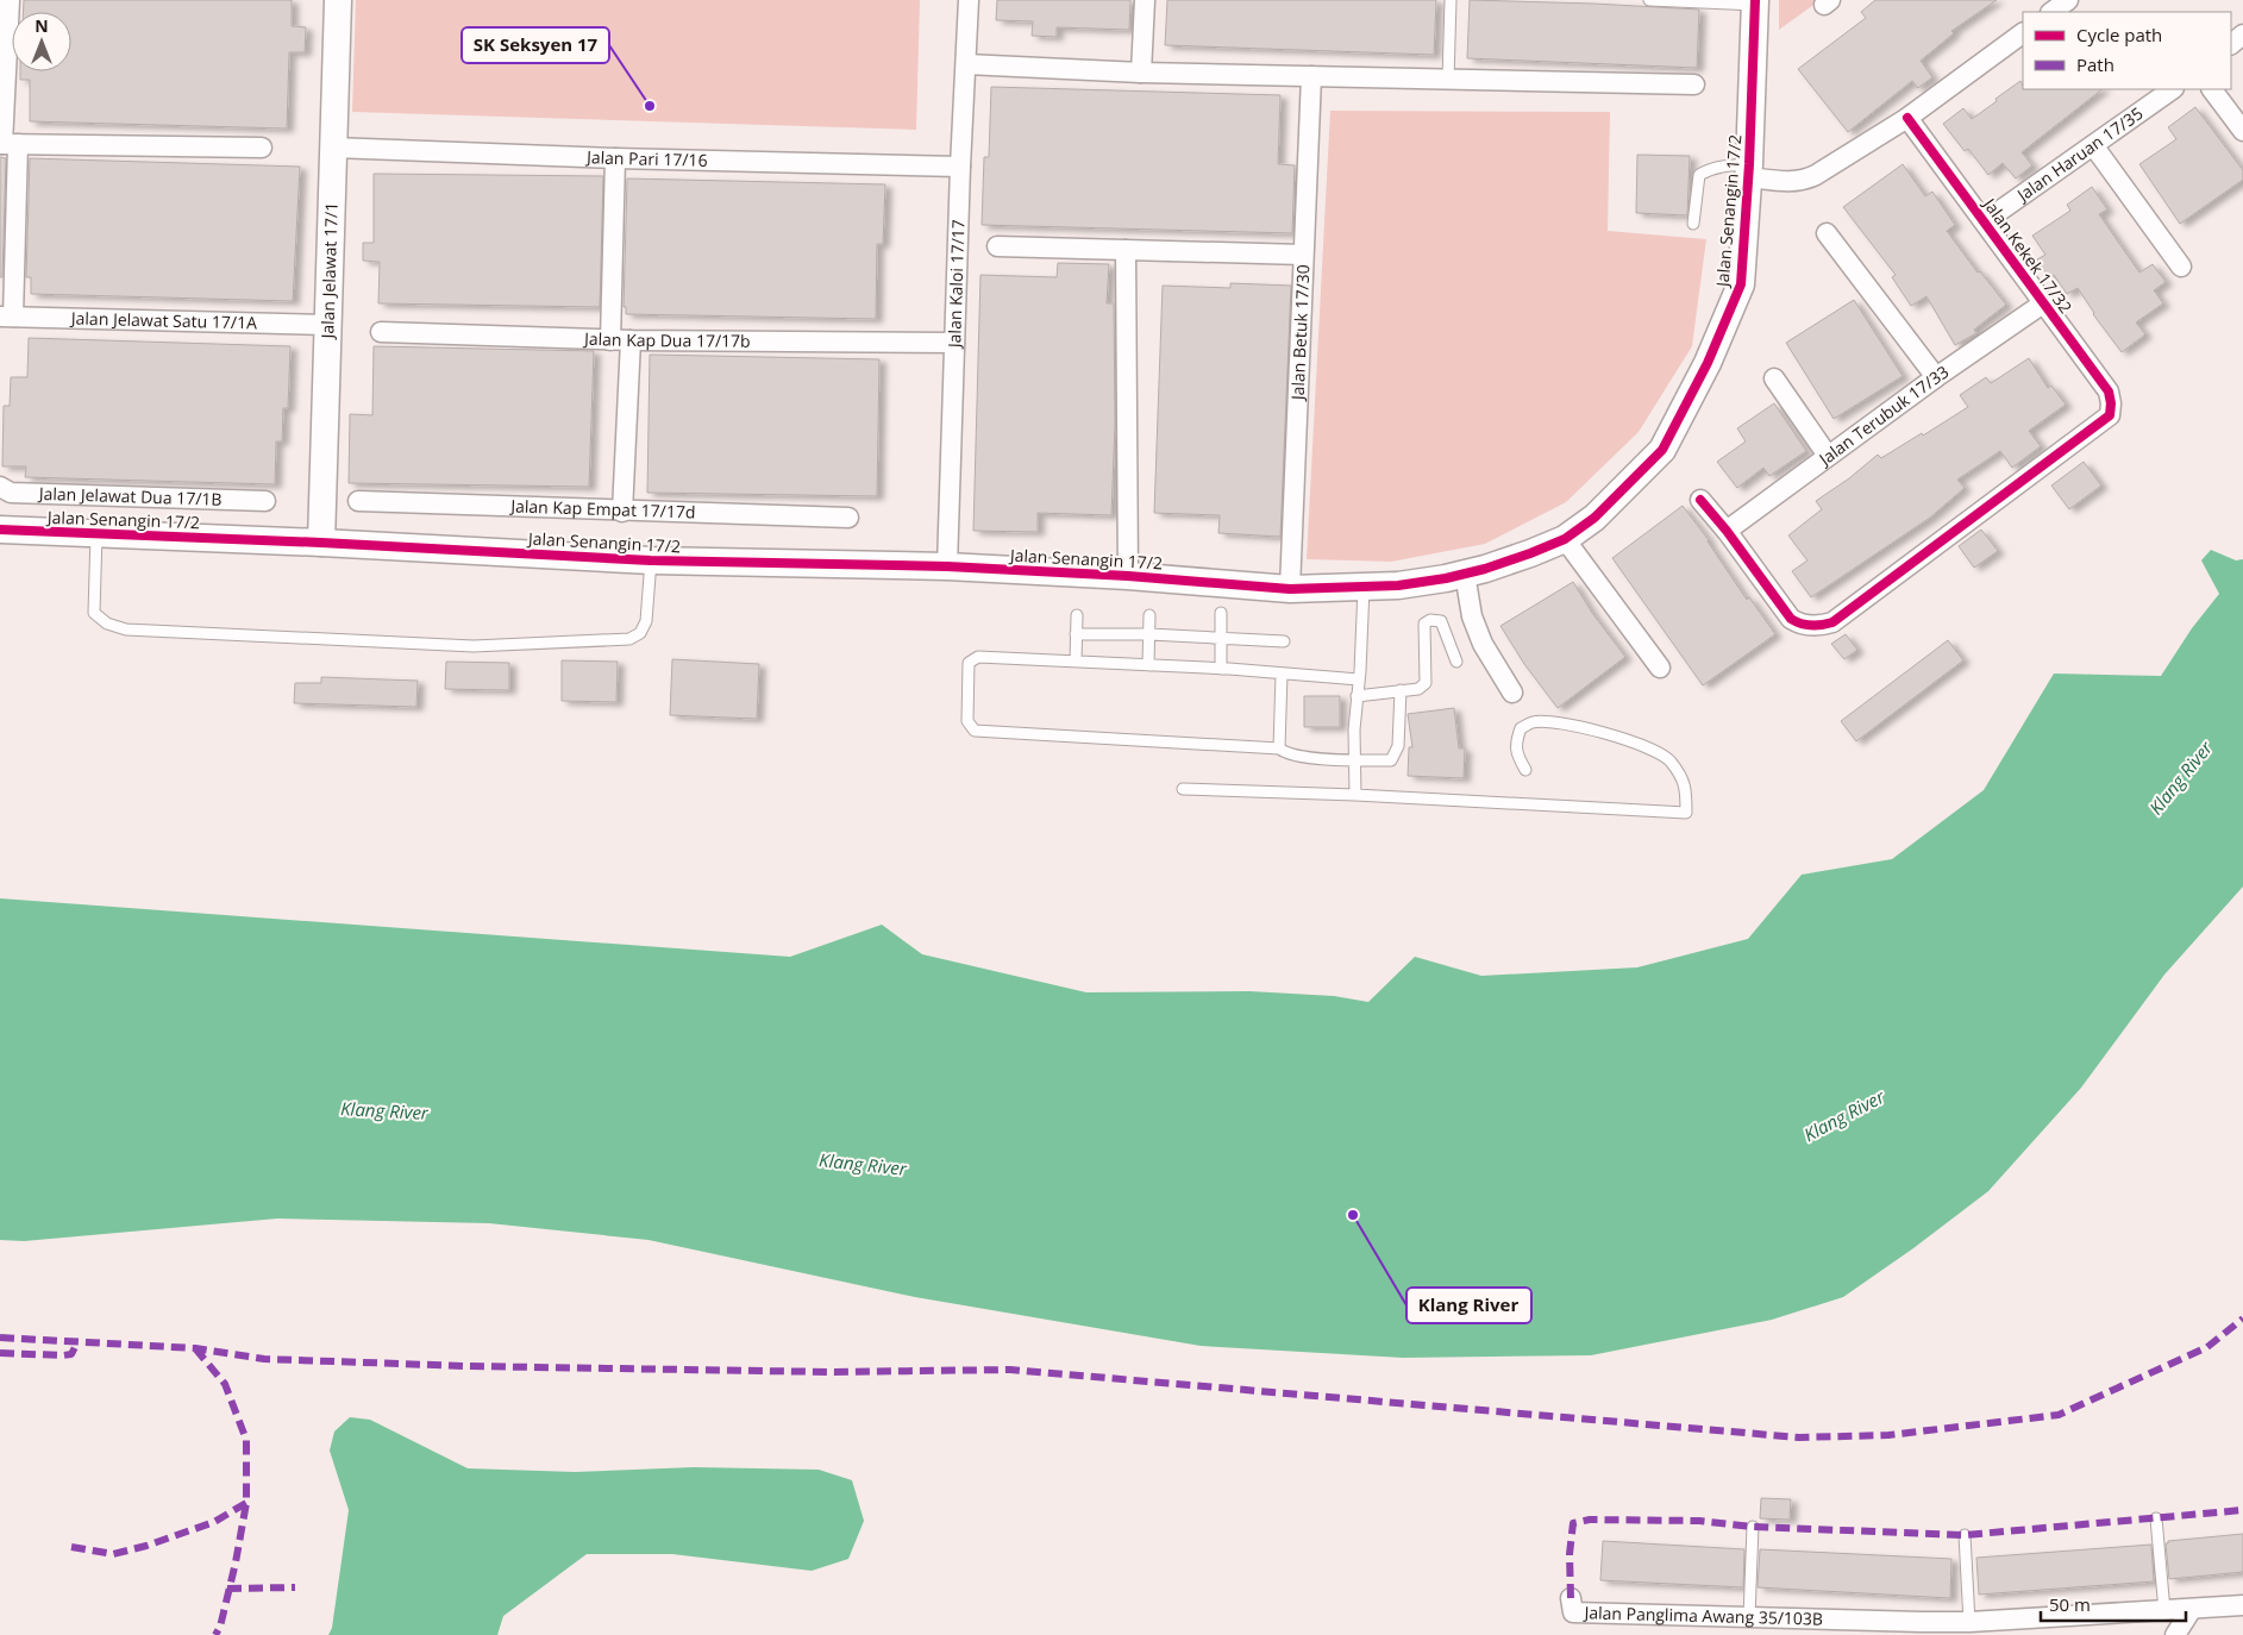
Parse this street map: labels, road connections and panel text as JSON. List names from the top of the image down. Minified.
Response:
{"streets":{"street":["Jalan Haruan 17/35","Jalan Pari 17/16","Jalan Senangin 17/2","Jalan Kekek 17/32","Jalan Jelawat 17/1","Jalan Kaloi 17/17","Jalan Jelawat Satu 17/1A","Jalan Betuk 17/30","Jalan Kap Dua 17/17b","Jalan Terubuk 17/33","Jalan Jelawat Dua 17/1B","Jalan Kap Empat 17/17d","Jalan Panglima Awang 35/103B"]},"crossings":[["Jalan Haruan 17/35","Jalan Kekek 17/32"],["Jalan Pari 17/16","Jalan Jelawat 17/1"],["Jalan Pari 17/16","Jalan Kaloi 17/17"],["Jalan Senangin 17/2","Jalan Jelawat 17/1"],["Jalan Senangin 17/2","Jalan Kaloi 17/17"],["Jalan Senangin 17/2","Jalan Betuk 17/30"],["Jalan Kekek 17/32","Jalan Terubuk 17/33"],["Jalan Jelawat 17/1","Jalan Jelawat Satu 17/1A"],["Jalan Kaloi 17/17","Jalan Kap Dua 17/17b"]],"water":["Klang River"],"places":["SK Seksyen 17","Klang River"],"legend":["Cycle path","Path"],"scale_bar":"50 m","north":"top"}
